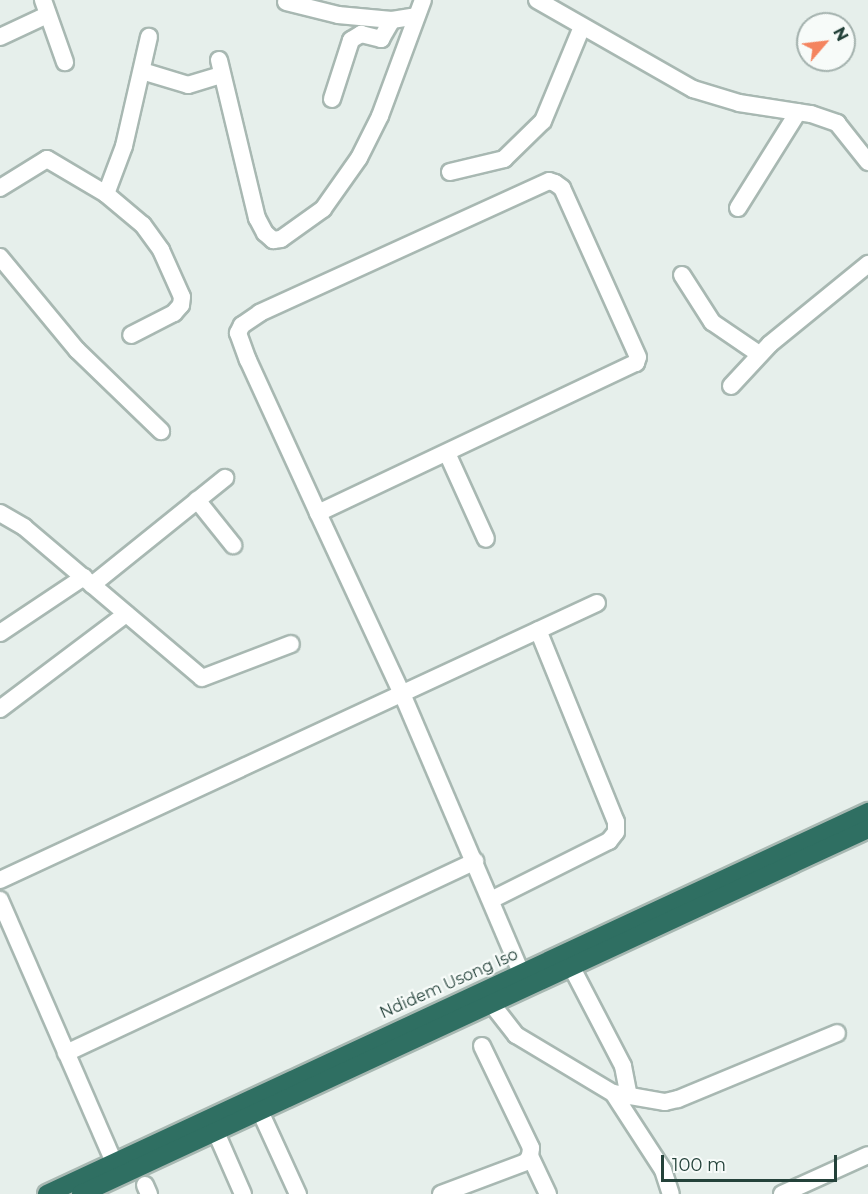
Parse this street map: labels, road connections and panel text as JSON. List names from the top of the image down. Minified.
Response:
{"streets":{"highway":["Ndidem Usong Iso"]},"scale_bar":"100 m","north":"top right"}
